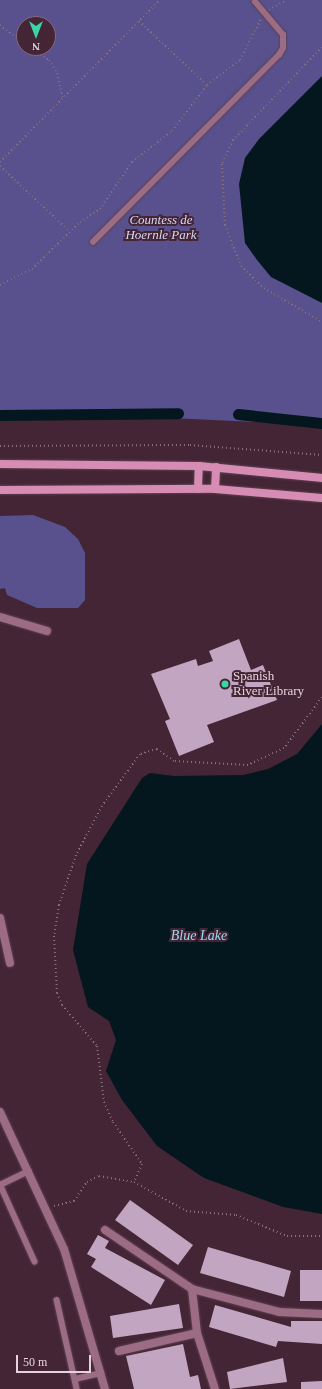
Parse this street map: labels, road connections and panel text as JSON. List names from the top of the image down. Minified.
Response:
{"water":["Blue Lake"],"parks":["Countess de Hoernle Park"],"places":["Spanish River Library"],"scale_bar":"50 m","north":"bottom"}
